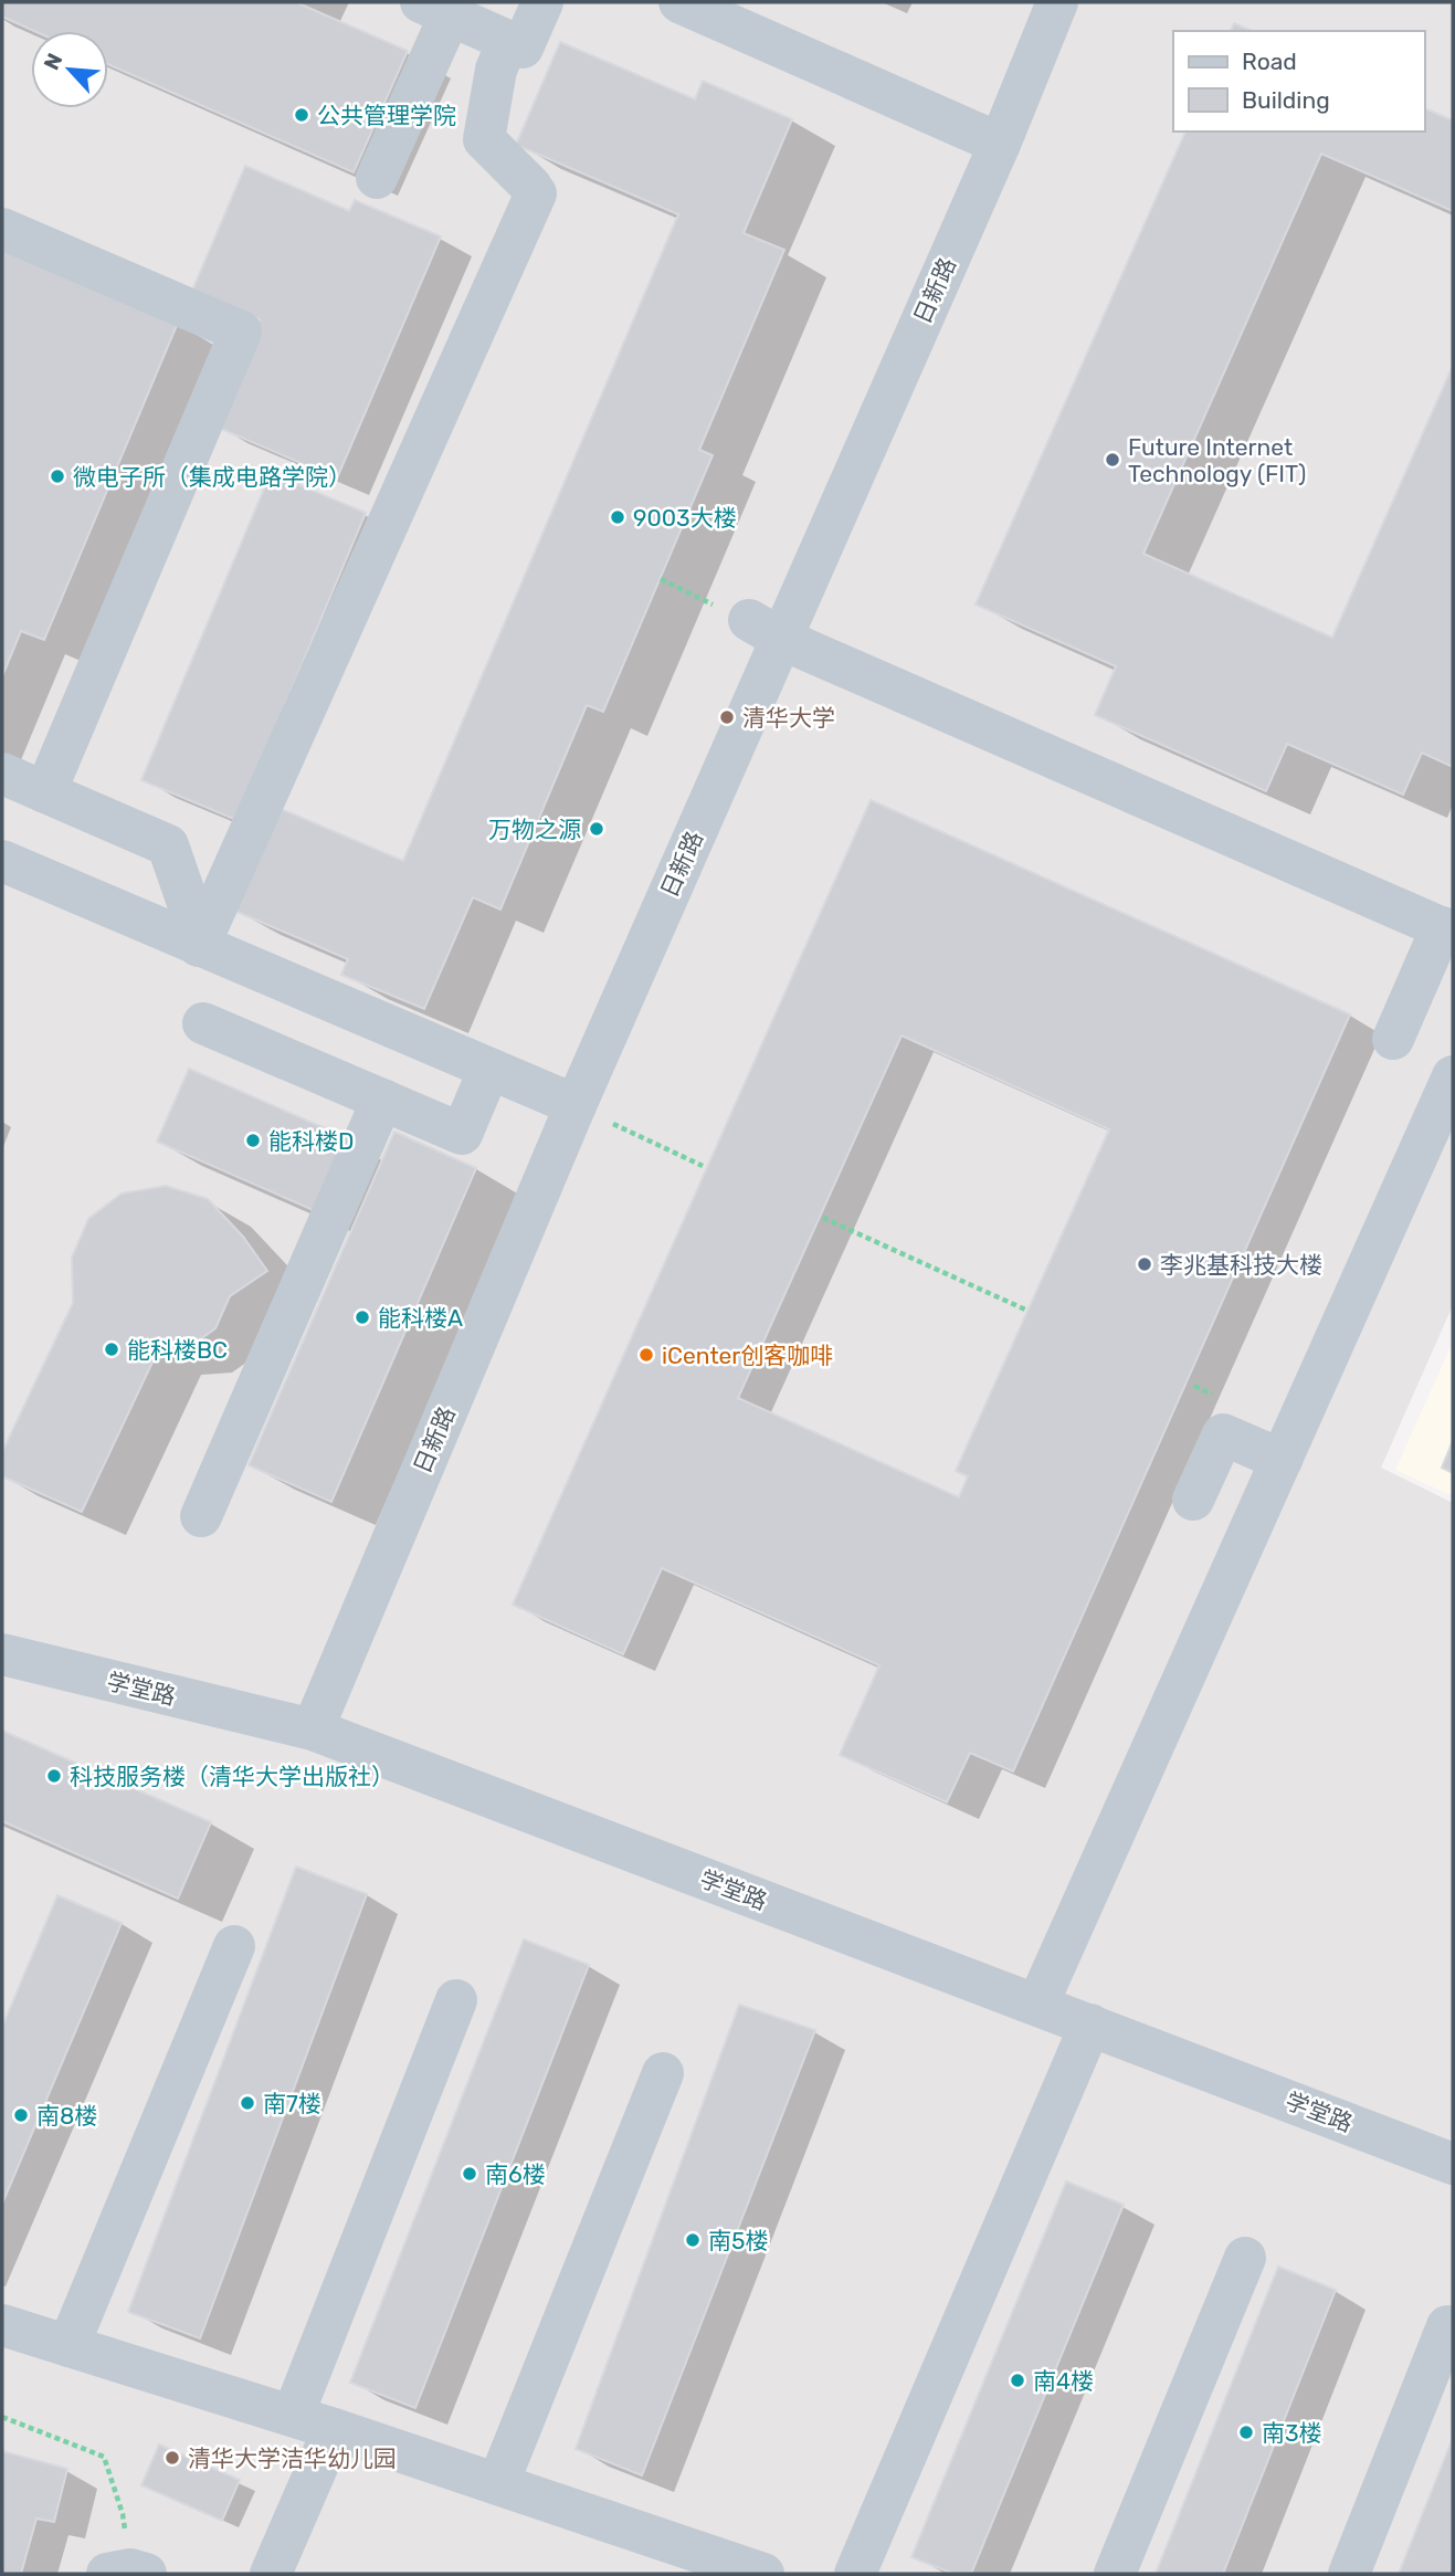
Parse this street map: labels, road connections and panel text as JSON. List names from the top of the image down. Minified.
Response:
{"streets":{"street":["日新路","学堂路"]},"crossings":[["日新路","学堂路"]],"places":["公共管理学院","Future Internet Technology (FIT)","微电子所（集成电路学院）","9003大楼","清华大学","万物之源","能科楼D","李兆基科技大楼","能科楼A","能科楼BC","iCenter创客咖啡","科技服务楼（清华大学出版社）","南7楼","南8楼","南6楼","南5楼","南4楼","南3楼","清华大学洁华幼儿园"],"legend":["Road","Building"],"north":"top left"}
